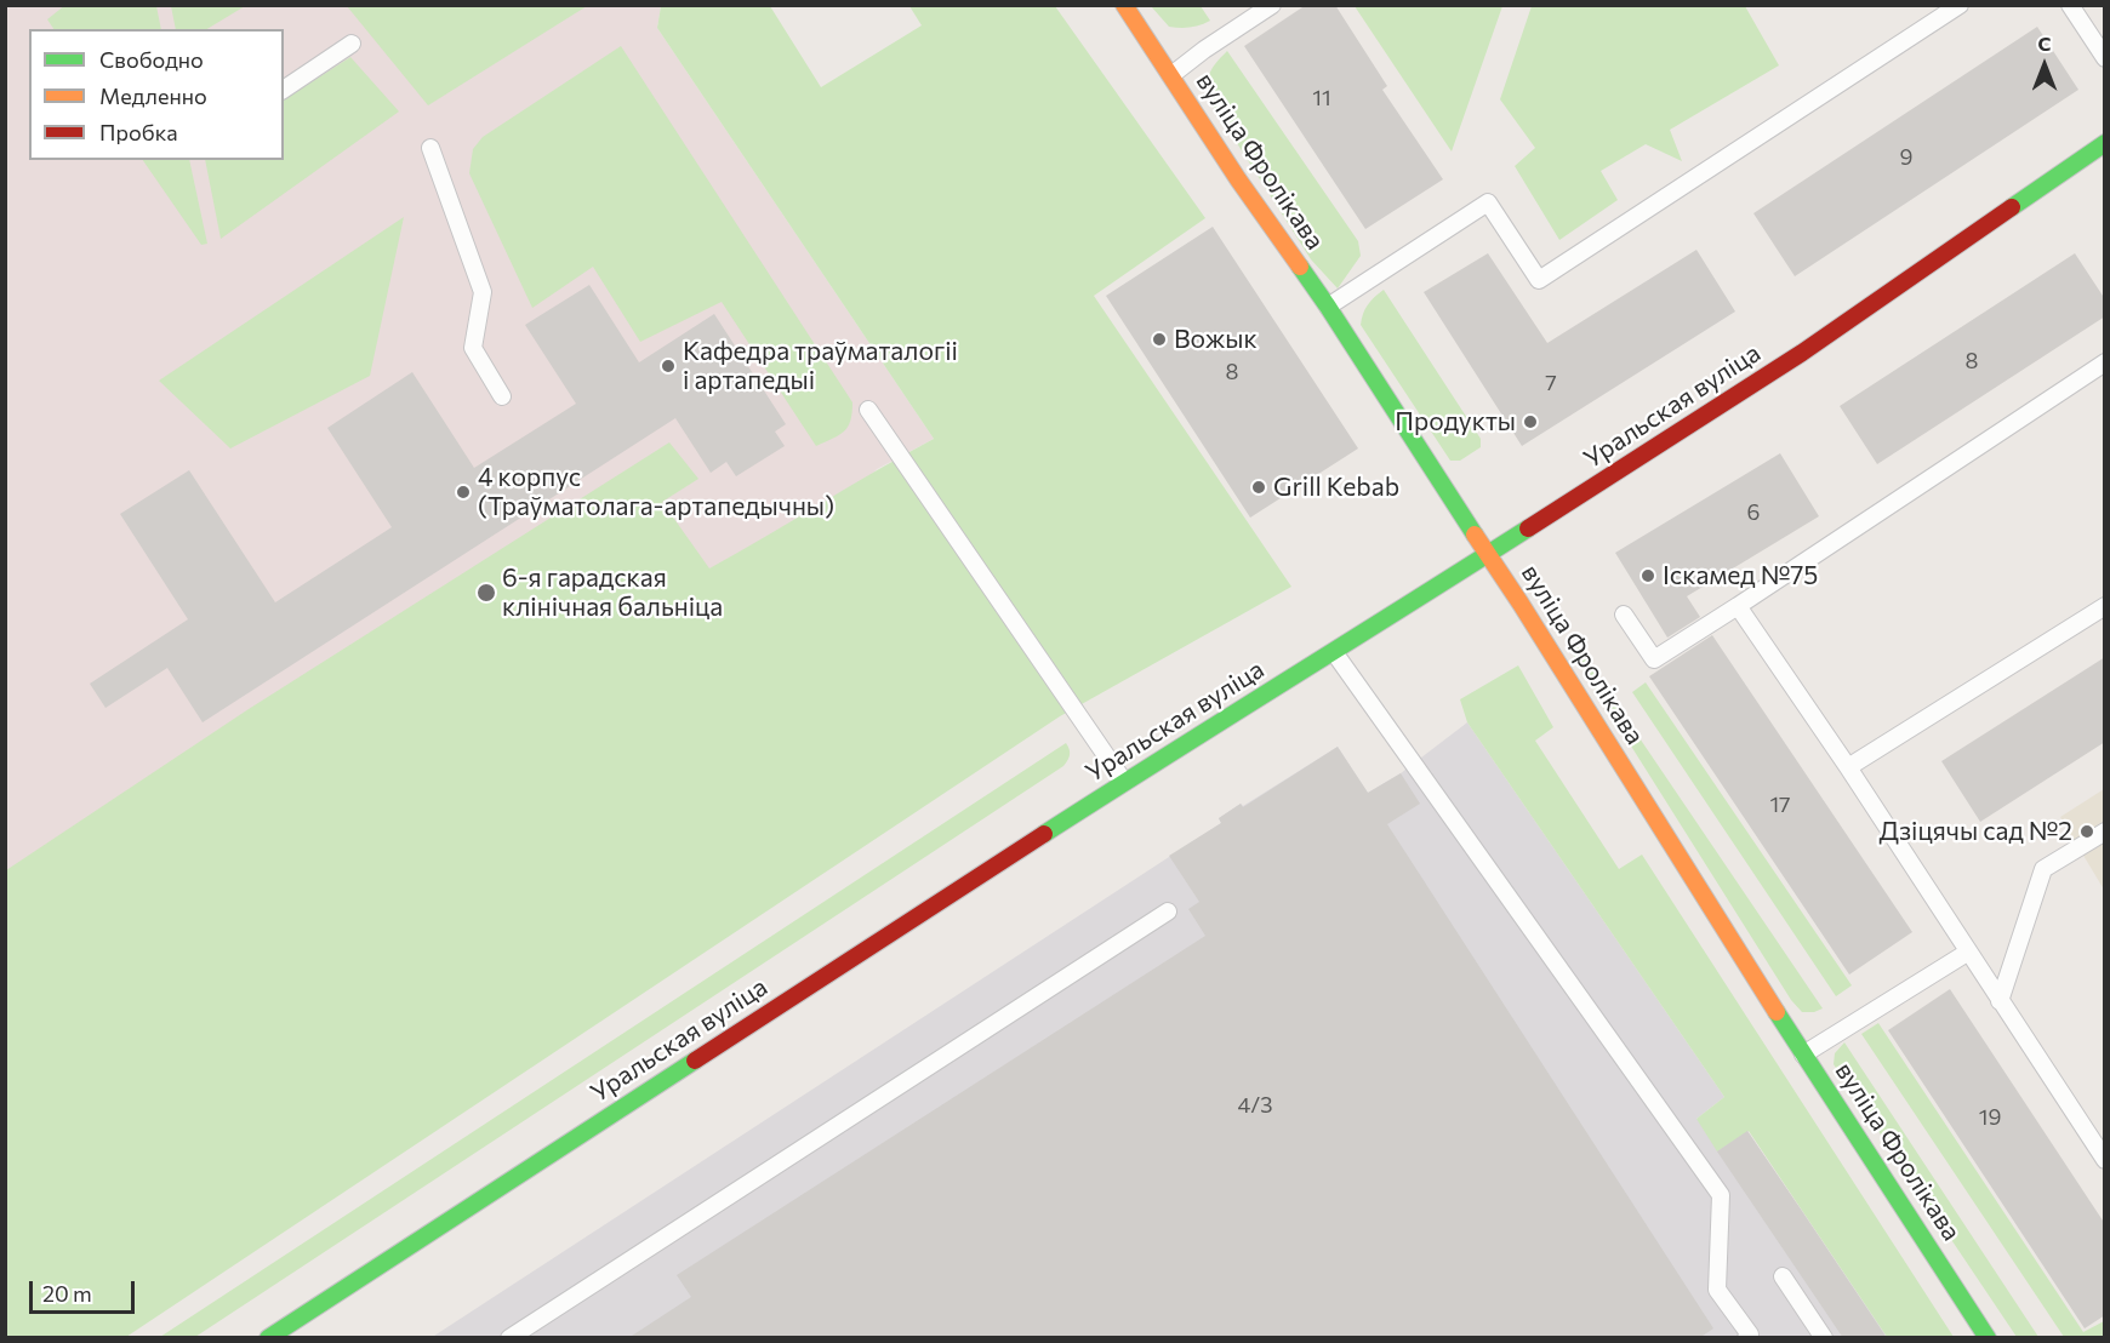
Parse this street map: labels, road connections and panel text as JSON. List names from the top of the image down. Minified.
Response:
{"streets":{"street":["вуліца Фролікава","Уральская вуліца"]},"crossings":[["вуліца Фролікава","Уральская вуліца"]],"places":["Вожык","Кафедра траўматалогіі і артапедыі","Продукты","Grill Kebab","4 корпус (Траўматолага-артапедычны)","Іскамед №75","6-я гарадская клінічная бальніца","Дзіцячы сад №2"],"house_numbers":["11","9","8","8","7","6","17","4/3","19"],"legend":["Свободно","Медленно","Пробка"],"scale_bar":"20 m","north":"top"}
